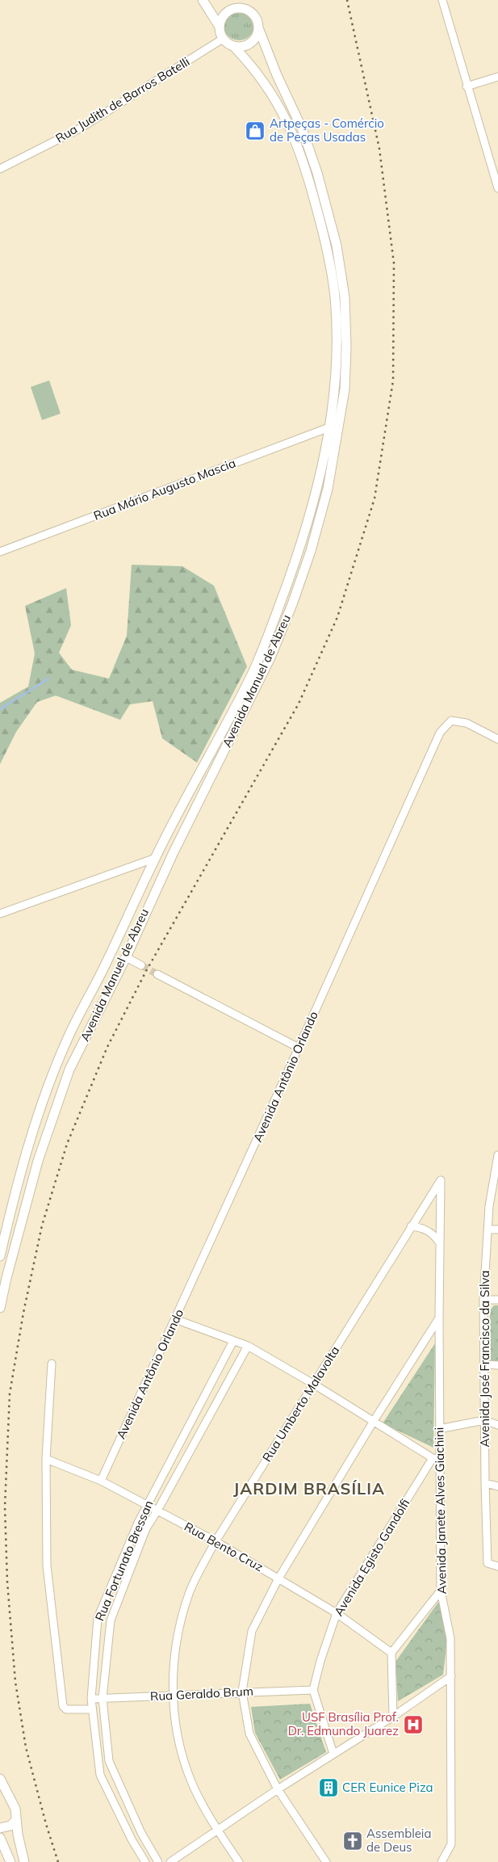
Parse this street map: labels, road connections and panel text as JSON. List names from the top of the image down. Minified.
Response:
{"streets":{"main road":["Avenida Manuel de Abreu"],"street":["Rua Judith de Barros Batelli","Rua Mário Augusto Mascia","Avenida Antônio Orlando","Avenida José Francisco da Silva","Rua Umberto Malavolta","Avenida Janete Alves Giachini","Rua Bento Cruz","Avenida Egisto Gandolfi","Rua Fortunato Bressan","Rua Geraldo Brum"]},"crossings":[["Rua Judith de Barros Batelli","Avenida Manuel de Abreu"],["Rua Mário Augusto Mascia","Avenida Manuel de Abreu"],["Avenida Antônio Orlando","Rua Bento Cruz"],["Rua Umberto Malavolta","Avenida Janete Alves Giachini"],["Rua Umberto Malavolta","Rua Bento Cruz"],["Rua Umberto Malavolta","Rua Geraldo Brum"],["Avenida Janete Alves Giachini","Avenida Egisto Gandolfi"],["Rua Bento Cruz","Avenida Egisto Gandolfi"],["Rua Bento Cruz","Rua Fortunato Bressan"],["Avenida Egisto Gandolfi","Rua Geraldo Brum"],["Rua Fortunato Bressan","Rua Geraldo Brum"]],"districts":["JARDIM BRASÍLIA"],"places":{"shop":["Artpeças - Comércio de Peças Usadas"],"hospital":["USF Brasília Prof. Dr. Edmundo Juarez"],"building":["CER Eunice Piza"],"church":["Assembleia de Deus"]}}
